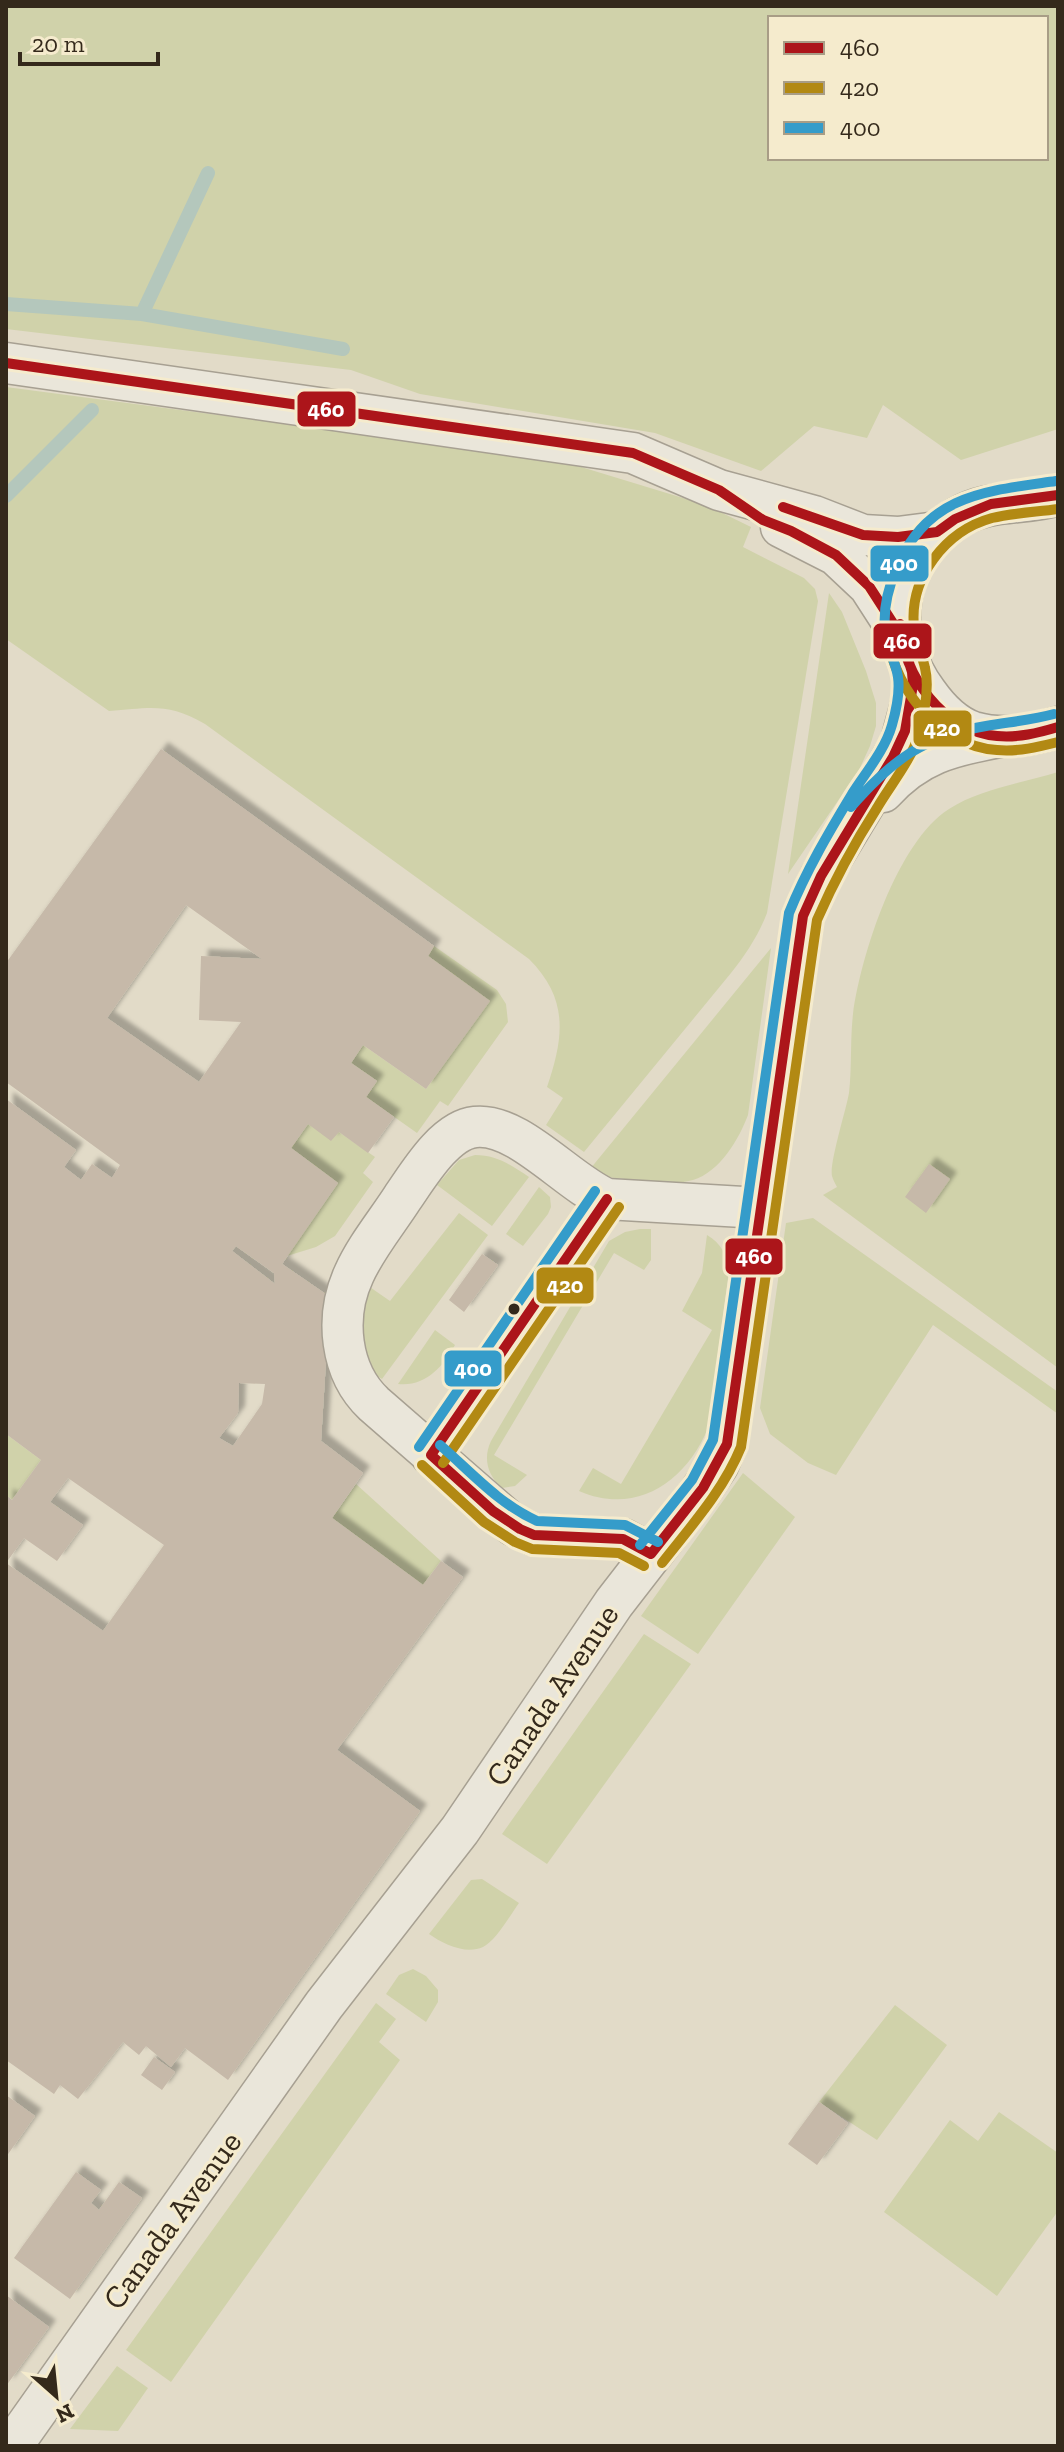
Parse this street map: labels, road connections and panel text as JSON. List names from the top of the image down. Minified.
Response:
{"streets":{"street":["Canada Avenue"]},"lines":["transit line 460","transit line 400","transit line 420"],"legend":["460","420","400"],"scale_bar":"20 m","north":"bottom right"}
